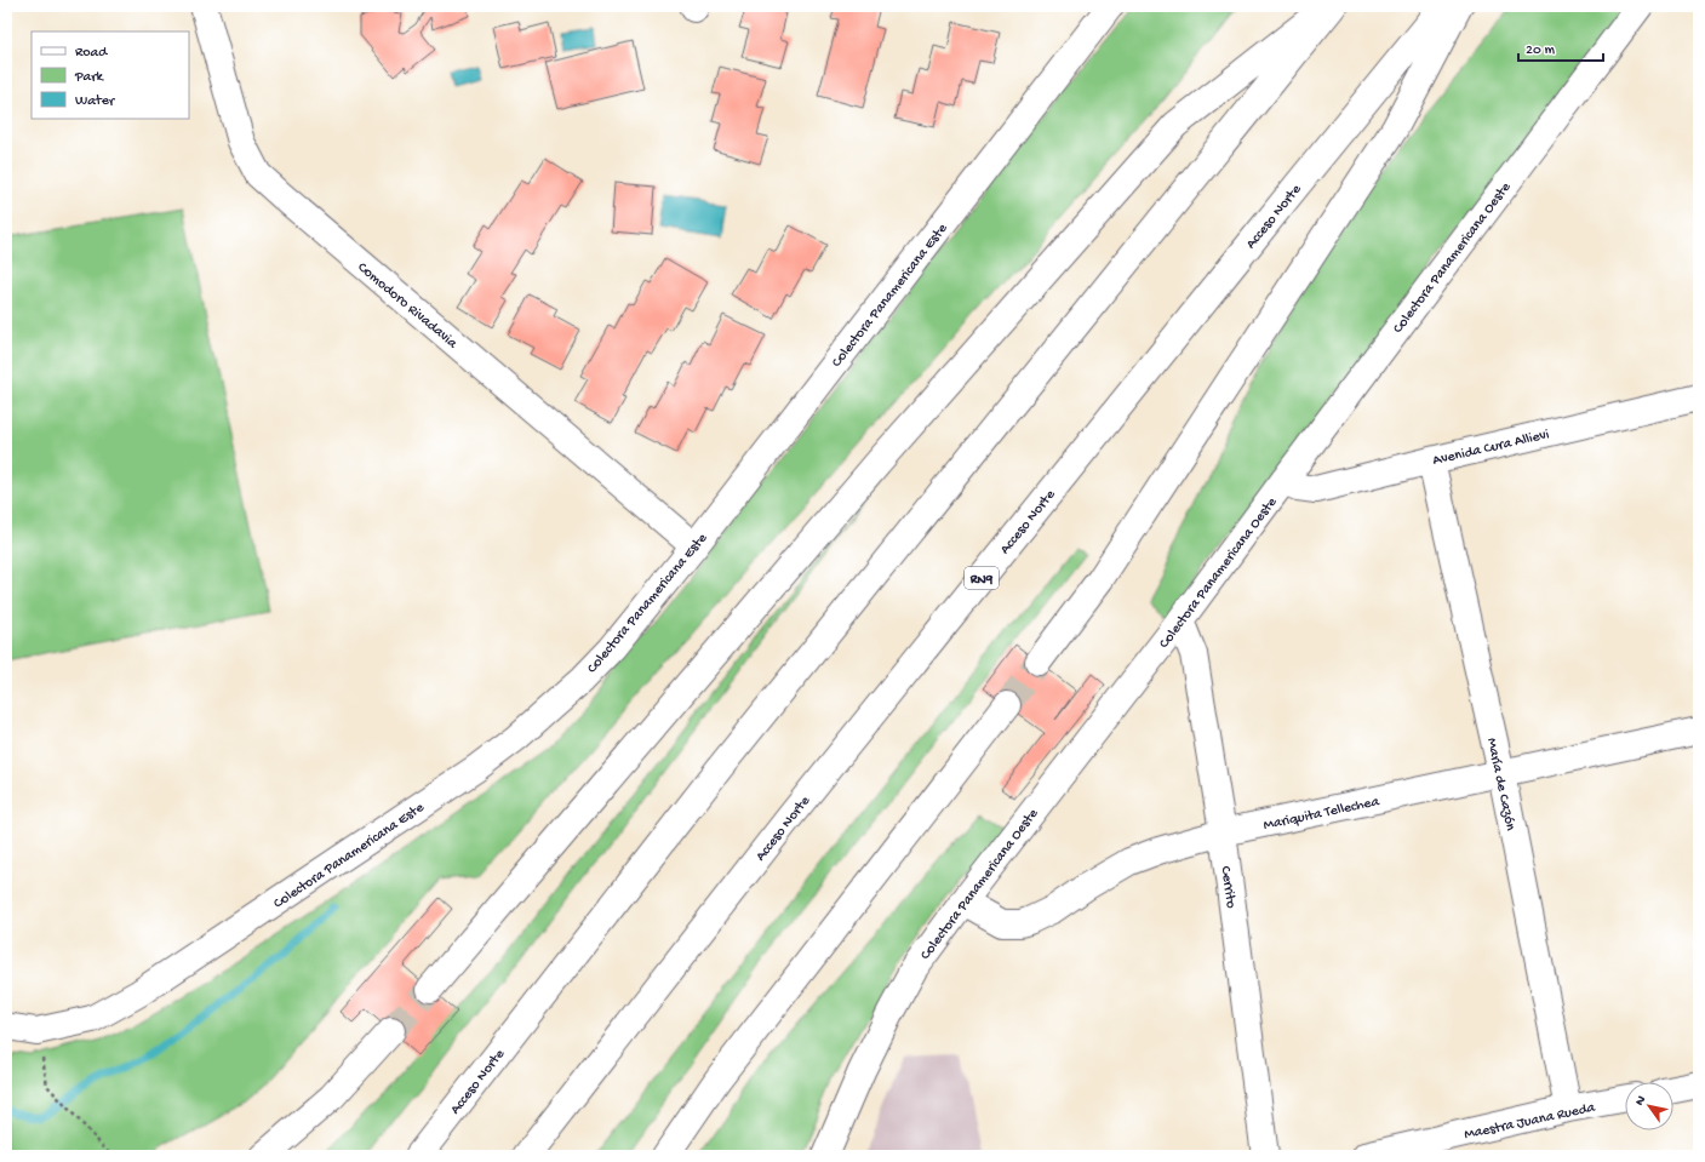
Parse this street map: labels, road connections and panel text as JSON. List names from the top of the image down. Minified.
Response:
{"streets":{"main road":["Acceso Norte","Colectora Panamericana Oeste","Colectora Panamericana Este","Comodoro Rivadavia","Avenida Cura Allievi","RN9","María de Cazón","Mariquita Tellechea","Cerrito","Maestra Juana Rueda"]},"crossings":[["Colectora Panamericana Oeste","Avenida Cura Allievi"],["Colectora Panamericana Oeste","Mariquita Tellechea"],["Colectora Panamericana Oeste","Cerrito"],["Colectora Panamericana Este","Comodoro Rivadavia"],["Avenida Cura Allievi","María de Cazón"],["María de Cazón","Mariquita Tellechea"],["María de Cazón","Maestra Juana Rueda"],["Mariquita Tellechea","Cerrito"]],"legend":["Road","Park","Water"],"scale_bar":"20 m","north":"top left"}
